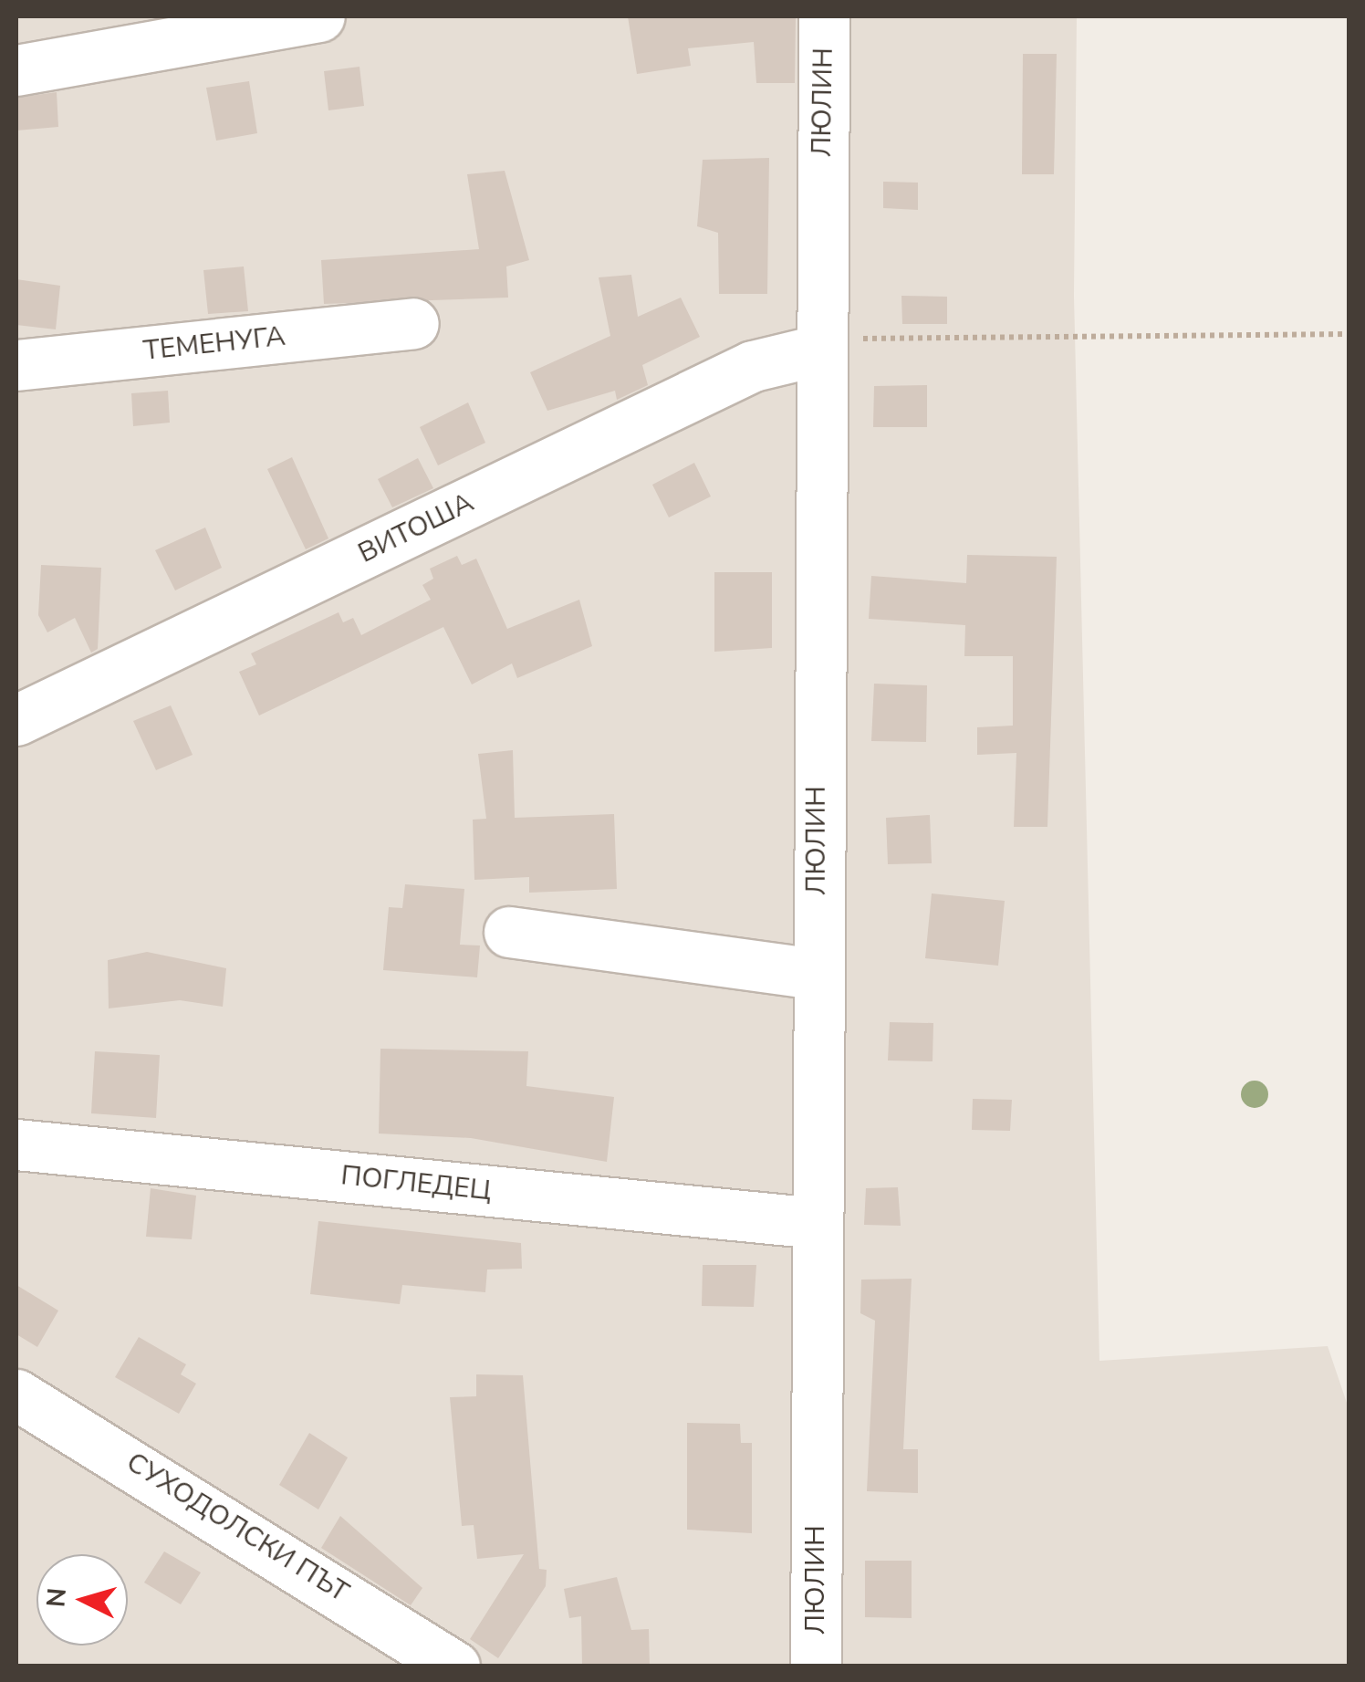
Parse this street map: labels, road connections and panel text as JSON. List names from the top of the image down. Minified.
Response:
{"streets":{"street":["ЛЮЛИН","ТЕМЕНУГА","ВИТОША","ПОГЛЕДЕЦ","СУХОДОЛСКИ ПЪТ"]},"crossings":[["ЛЮЛИН","ВИТОША"],["ЛЮЛИН","ПОГЛЕДЕЦ"]],"north":"left"}
